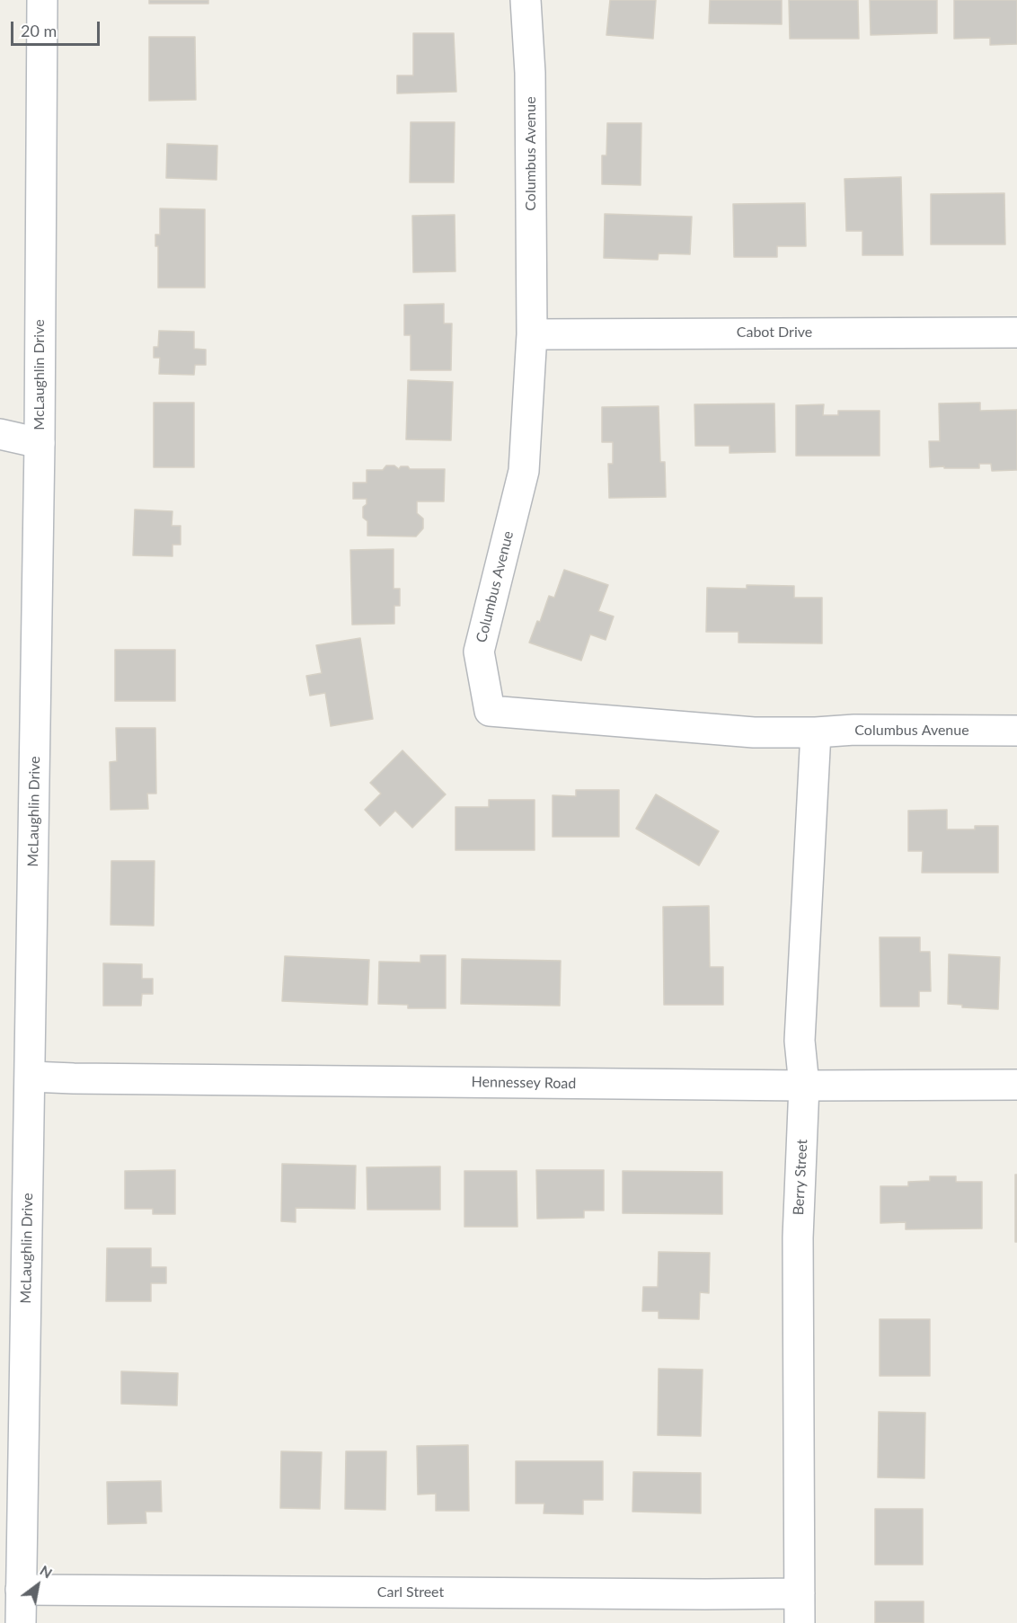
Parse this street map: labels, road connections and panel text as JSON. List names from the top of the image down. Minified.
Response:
{"streets":{"street":["Columbus Avenue","Cabot Drive","McLaughlin Drive","Hennessey Road","Berry Street","Carl Street"]},"crossings":[["Columbus Avenue","Cabot Drive"],["Columbus Avenue","Berry Street"],["McLaughlin Drive","Hennessey Road"],["McLaughlin Drive","Carl Street"],["Hennessey Road","Berry Street"],["Berry Street","Carl Street"]],"scale_bar":"20 m","north":"top right"}
